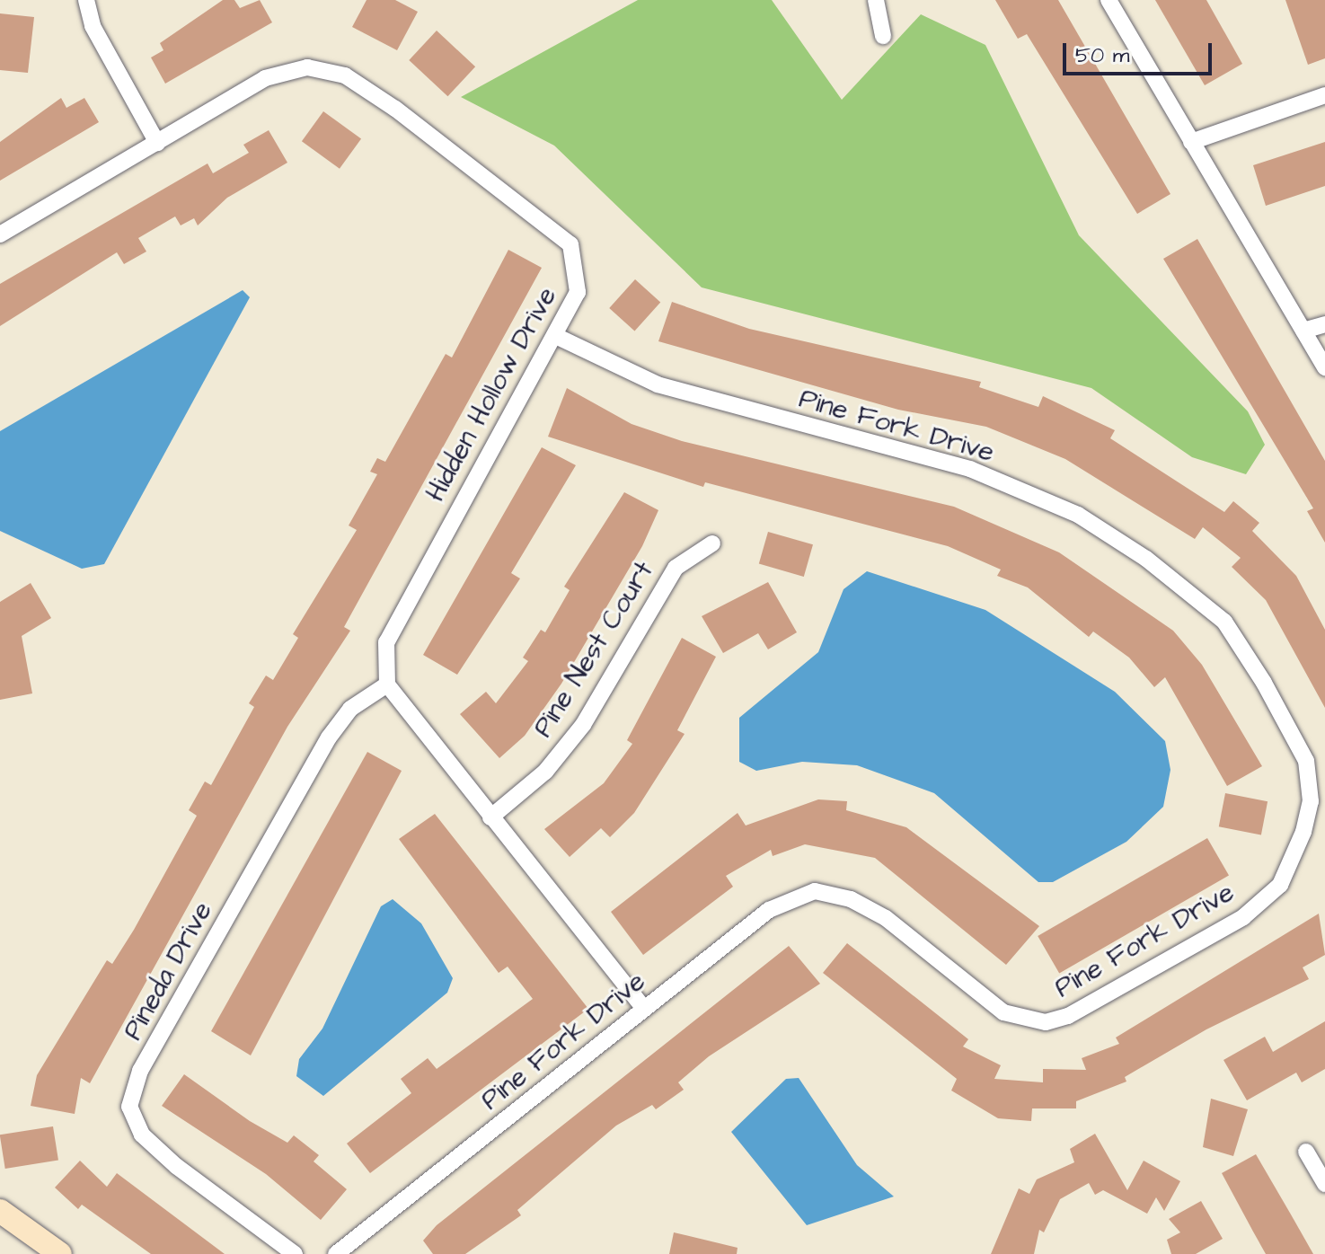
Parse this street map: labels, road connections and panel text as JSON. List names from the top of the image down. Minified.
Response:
{"streets":{"street":["Hidden Hollow Drive","Pine Fork Drive","Pine Nest Court","Pineda Drive"]},"crossings":[["Hidden Hollow Drive","Pine Fork Drive"],["Hidden Hollow Drive","Pineda Drive"]],"scale_bar":"50 m"}
